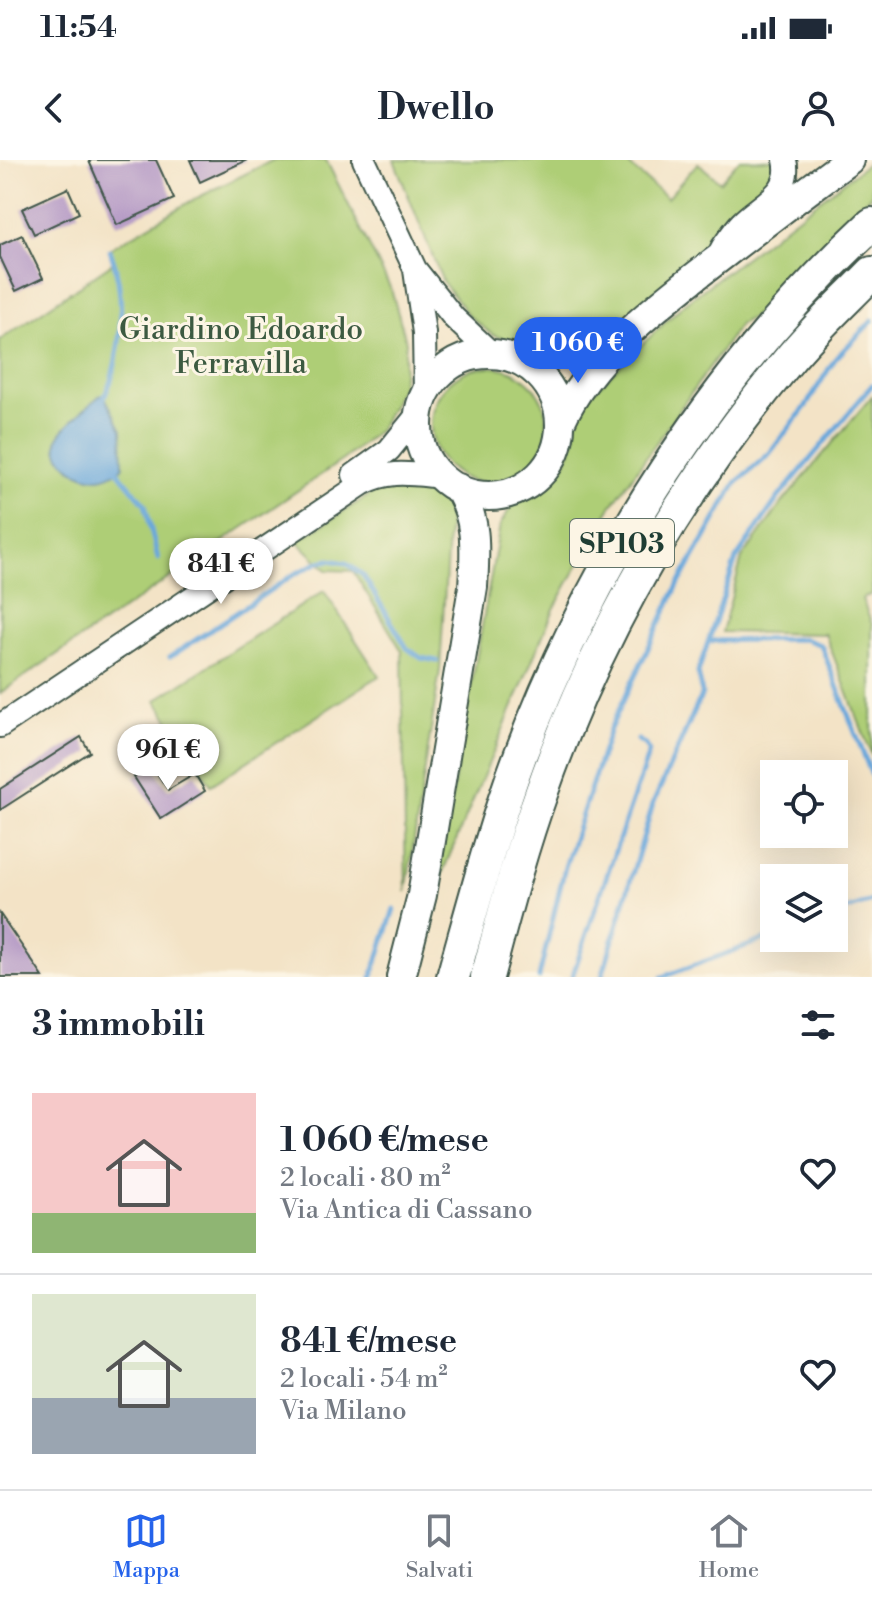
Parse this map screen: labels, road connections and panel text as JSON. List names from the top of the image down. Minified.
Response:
{"streets":{"highway":["SP103"]},"parks":["Giardino Edoardo Ferravilla"],"page":{"status":"11:54","header":"Dwello","price":["1 060 €","841 €","961 €"],"heading":"3 immobili","list":[{"name":"1 060 €/mese","note":"2 locali · 80 m² · Via Antica di Cassano"},{"name":"841 €/mese","note":"2 locali · 54 m² · Via Milano"}],"tabs":["Mappa","Salvati","Home"]}}
